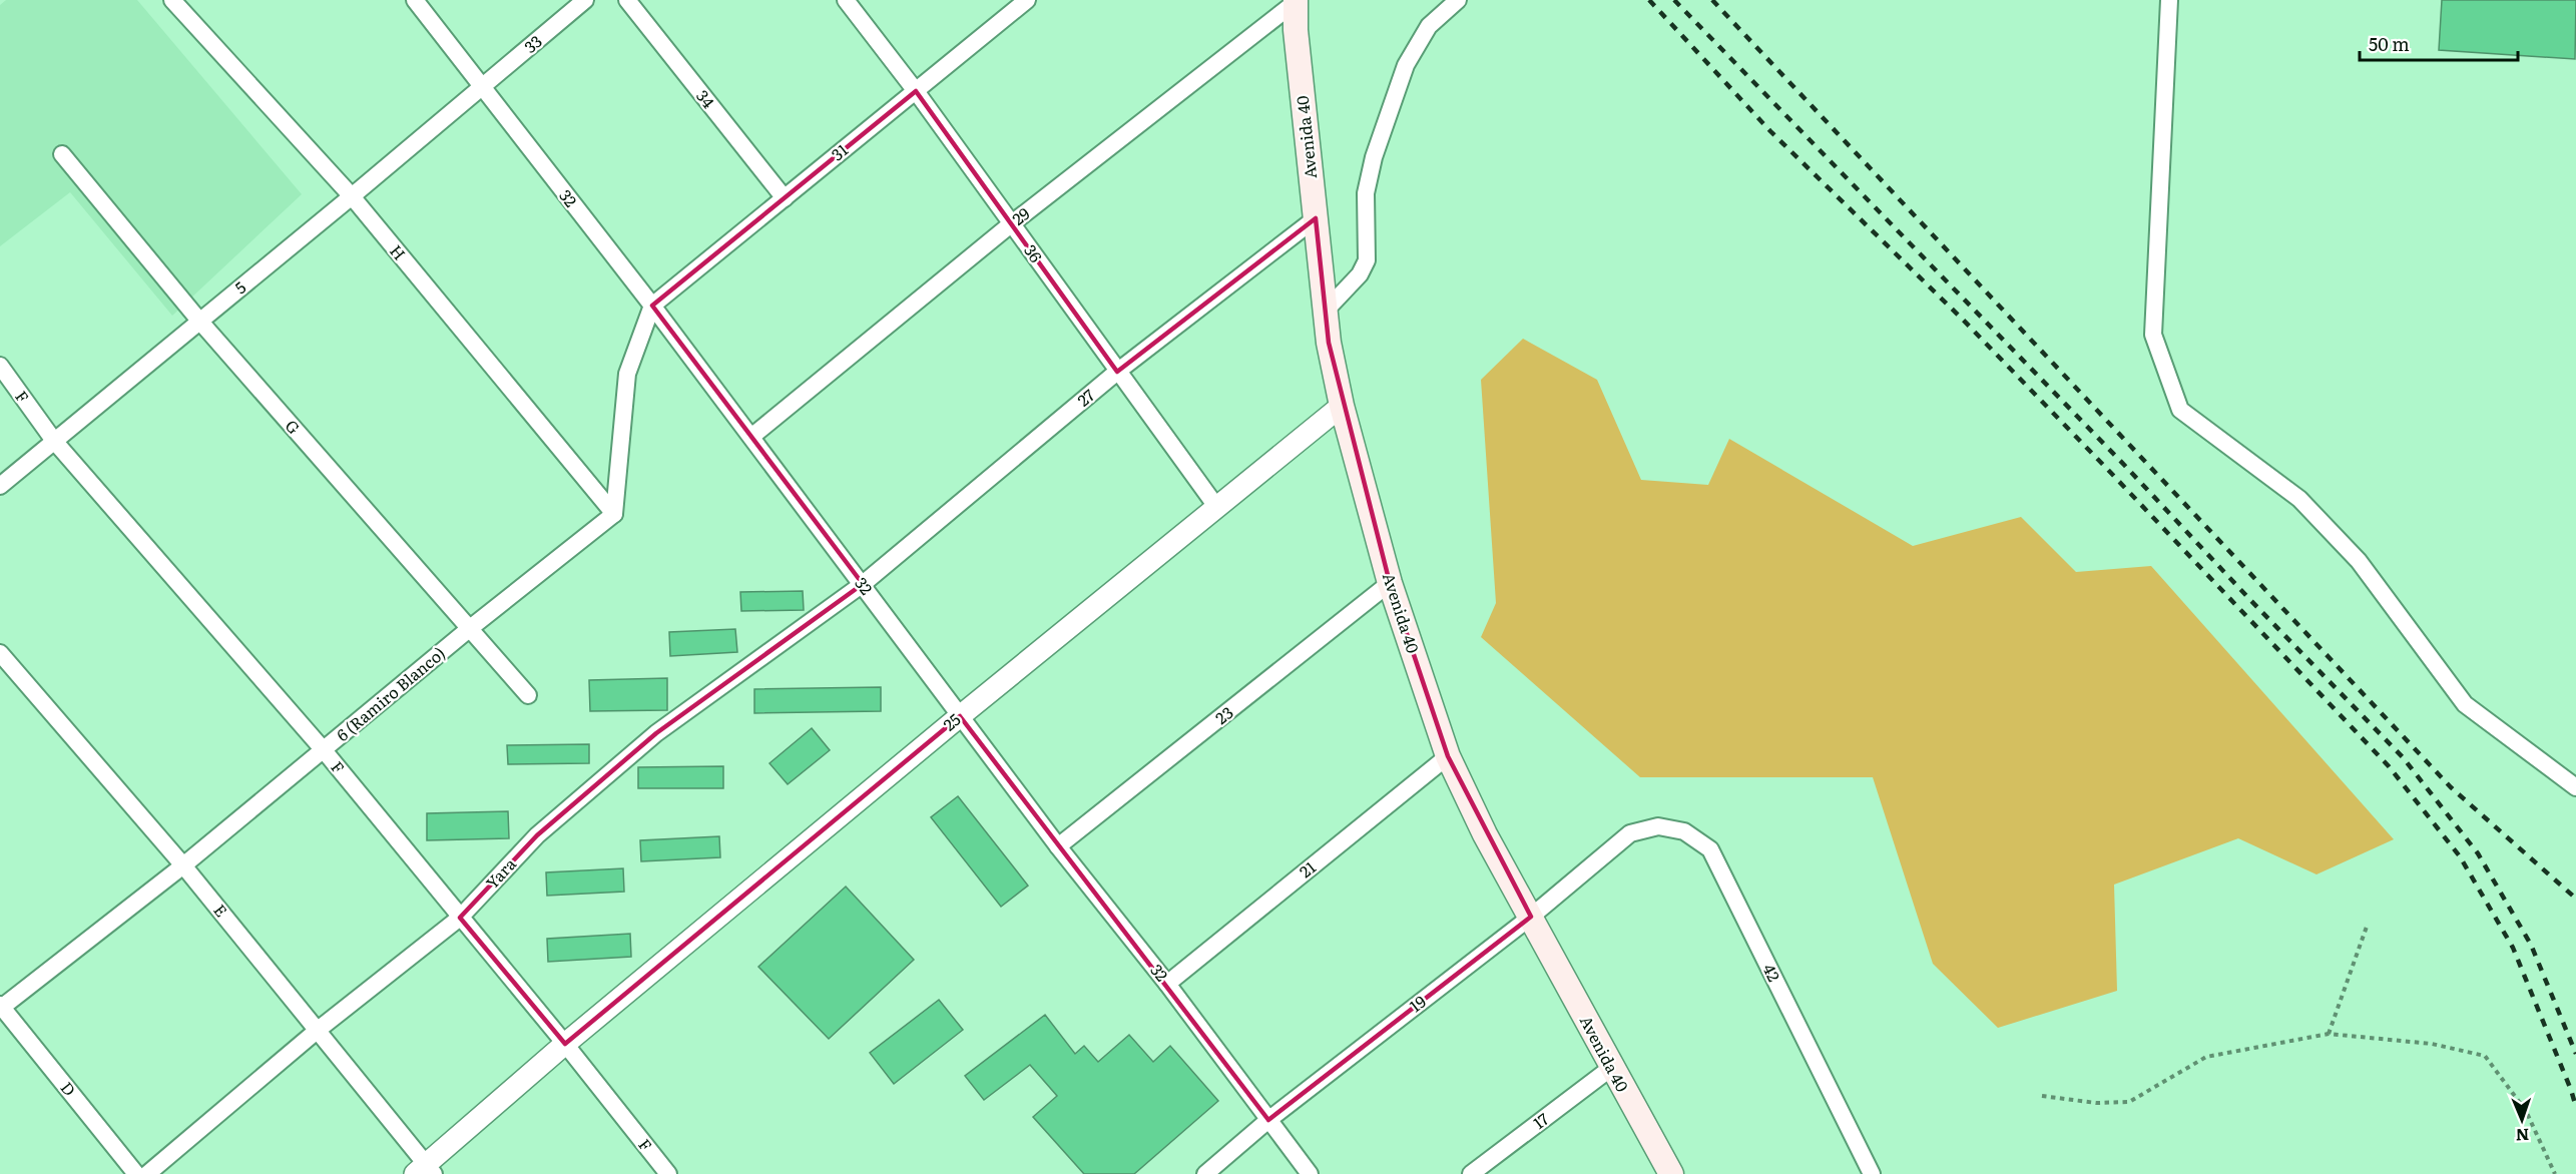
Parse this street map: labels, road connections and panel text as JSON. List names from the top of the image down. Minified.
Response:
{"streets":{"main road":["Avenida 40"],"street":["33","34","31","32","29","H","36","5","F","27","G","6 (Ramiro Blanco)","23","25","21","Yara","E","42","19","D","17"]},"crossings":[["33","32"],["33","5"],["34","31"],["Avenida 40","29"],["Avenida 40","27"],["Avenida 40","23"],["Avenida 40","25"],["Avenida 40","21"],["Avenida 40","19"],["Avenida 40","17"],["31","32"],["31","36"],["32","29"],["32","5"],["32","27"],["32","23"],["32","25"],["32","21"],["32","Yara"],["32","19"],["29","36"],["H","5"],["H","6 (Ramiro Blanco)"],["36","27"],["36","25"],["5","F"],["5","G"],["F","6 (Ramiro Blanco)"],["F","25"],["F","Yara"],["27","Yara"],["G","6 (Ramiro Blanco)"],["6 (Ramiro Blanco)","E"],["6 (Ramiro Blanco)","D"],["25","E"],["Yara","E"],["42","19"]],"scale_bar":"50 m","north":"bottom"}
